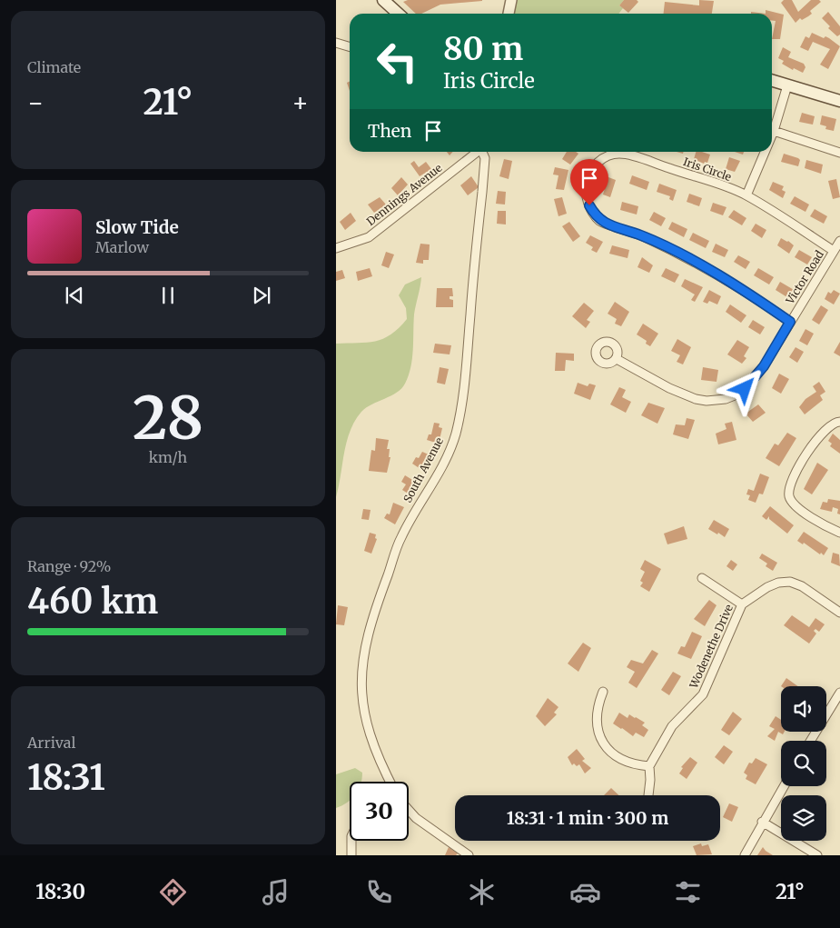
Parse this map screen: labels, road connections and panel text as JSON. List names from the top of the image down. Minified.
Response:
{"streets":{"street":["Iris Circle","Dennings Avenue","Victor Road","South Avenue","Wodenethe Drive"]},"crossings":[["Iris Circle","Victor Road"]],"page":{"tile":["Climate",["28","km/h"],["Range · 92%","460 km"],["Arrival","18:31"]],"turn":["80 m","Iris Circle"],"heat":["−","21°","+"],"then":"Then","song":["Slow Tide","Marlow"],"limit":"30","trip":"18:31 · 1 min · 300 m","tabs":["18:30","21°"]}}
